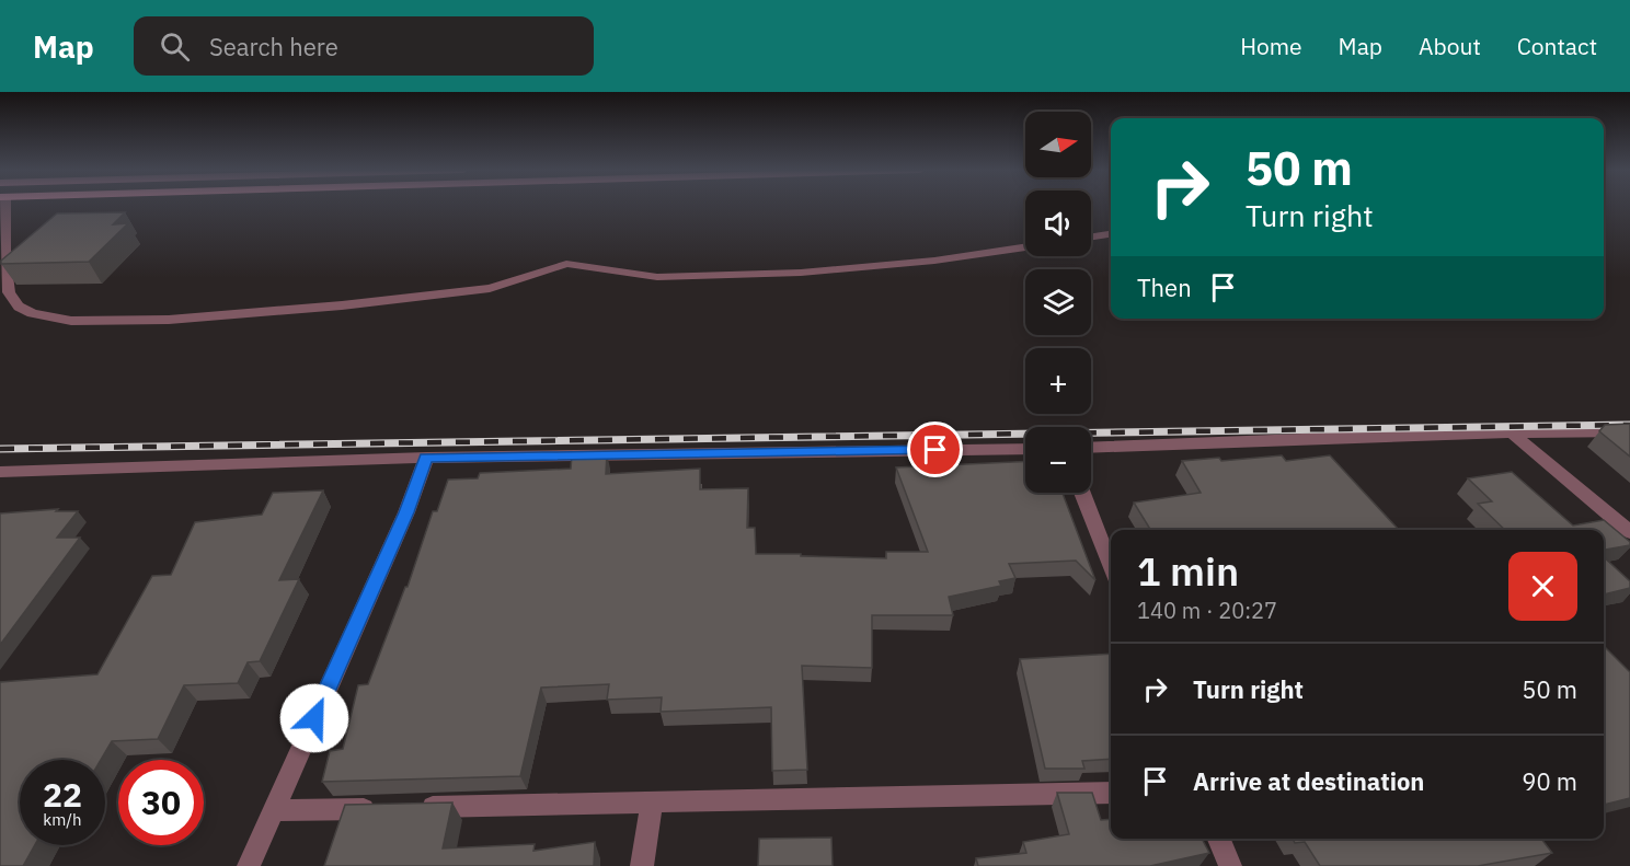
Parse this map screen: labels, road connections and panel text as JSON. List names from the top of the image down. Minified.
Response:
{"north":"right","page":{"header":"Map","search":"Search here","nav":["Home","Map","About","Contact"],"map_buttons":["+","−"],"turn":["50 m","Turn right"],"then":"Then","heading":["1 min","140 m · 20:27"],"list":[{"name":"Turn right","value":"50 m"},{"name":"Arrive at destination","value":"90 m"}],"speed":"22 km/h","limit":"30"}}
